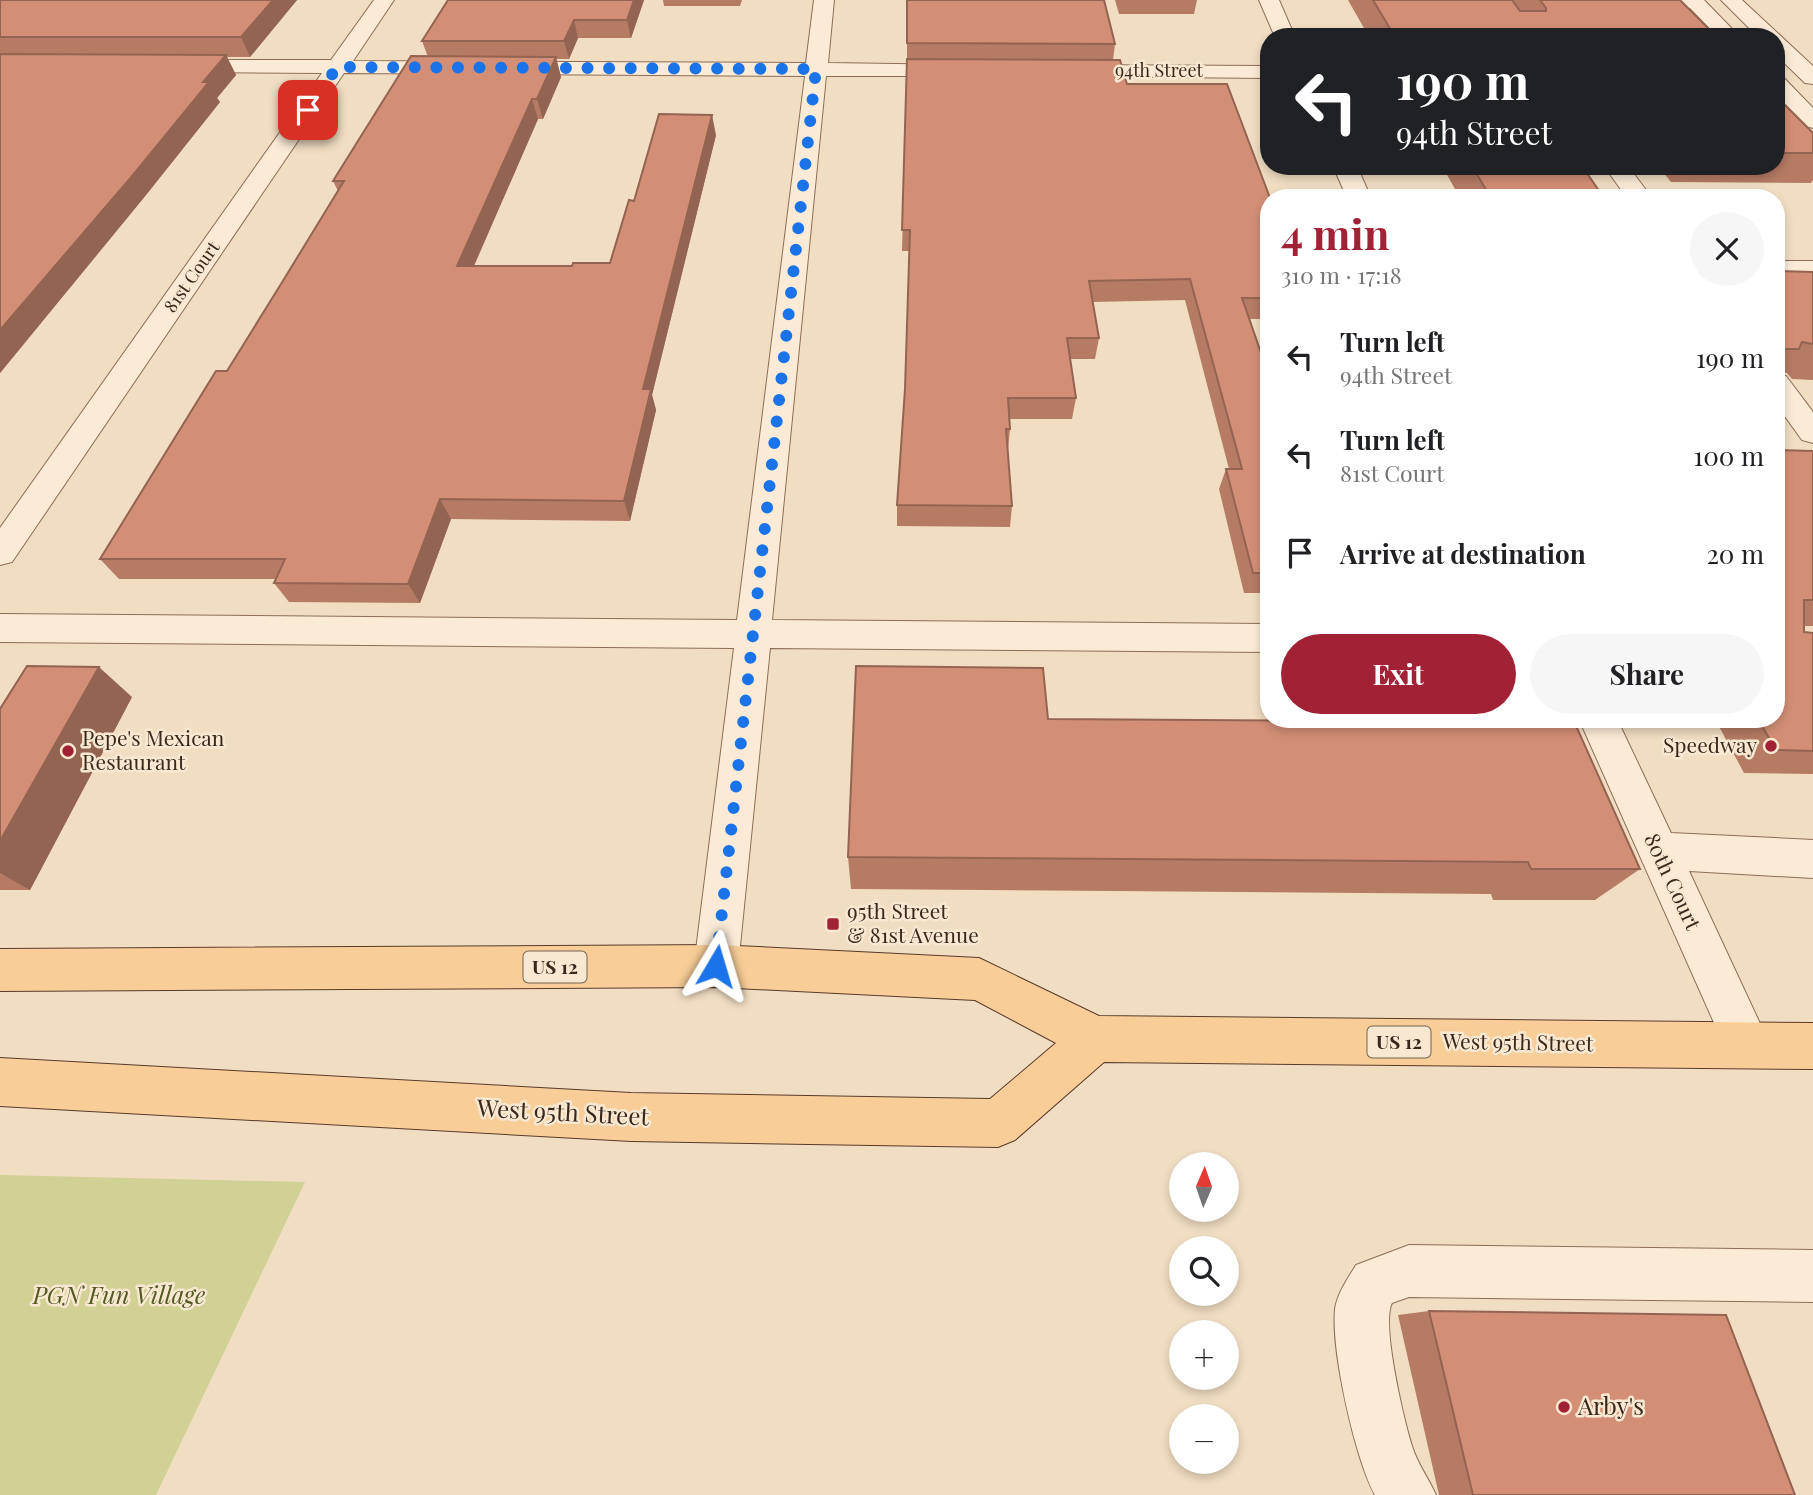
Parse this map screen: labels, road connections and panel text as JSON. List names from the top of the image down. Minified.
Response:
{"streets":{"main road":["US 12","West 95th Street"],"street":["94th Street","81st Court","80th Court"]},"crossings":[["80th Court","West 95th Street"]],"parks":["PGN Fun Village"],"places":{"other":["Speedway","Pepe's Mexican Restaurant","Arby's"],"transit":["95th Street & 81st Avenue"]},"north":"top","page":{"turn":["190 m","94th Street"],"heading":["4 min","310 m · 17:18"],"list":[{"name":"Turn left","note":"94th Street","value":"190 m"},{"name":"Turn left","note":"81st Court","value":"100 m"},{"name":"Arrive at destination","value":"20 m"}],"buttons":["Exit","Share"],"map_buttons":["+","−"]}}
